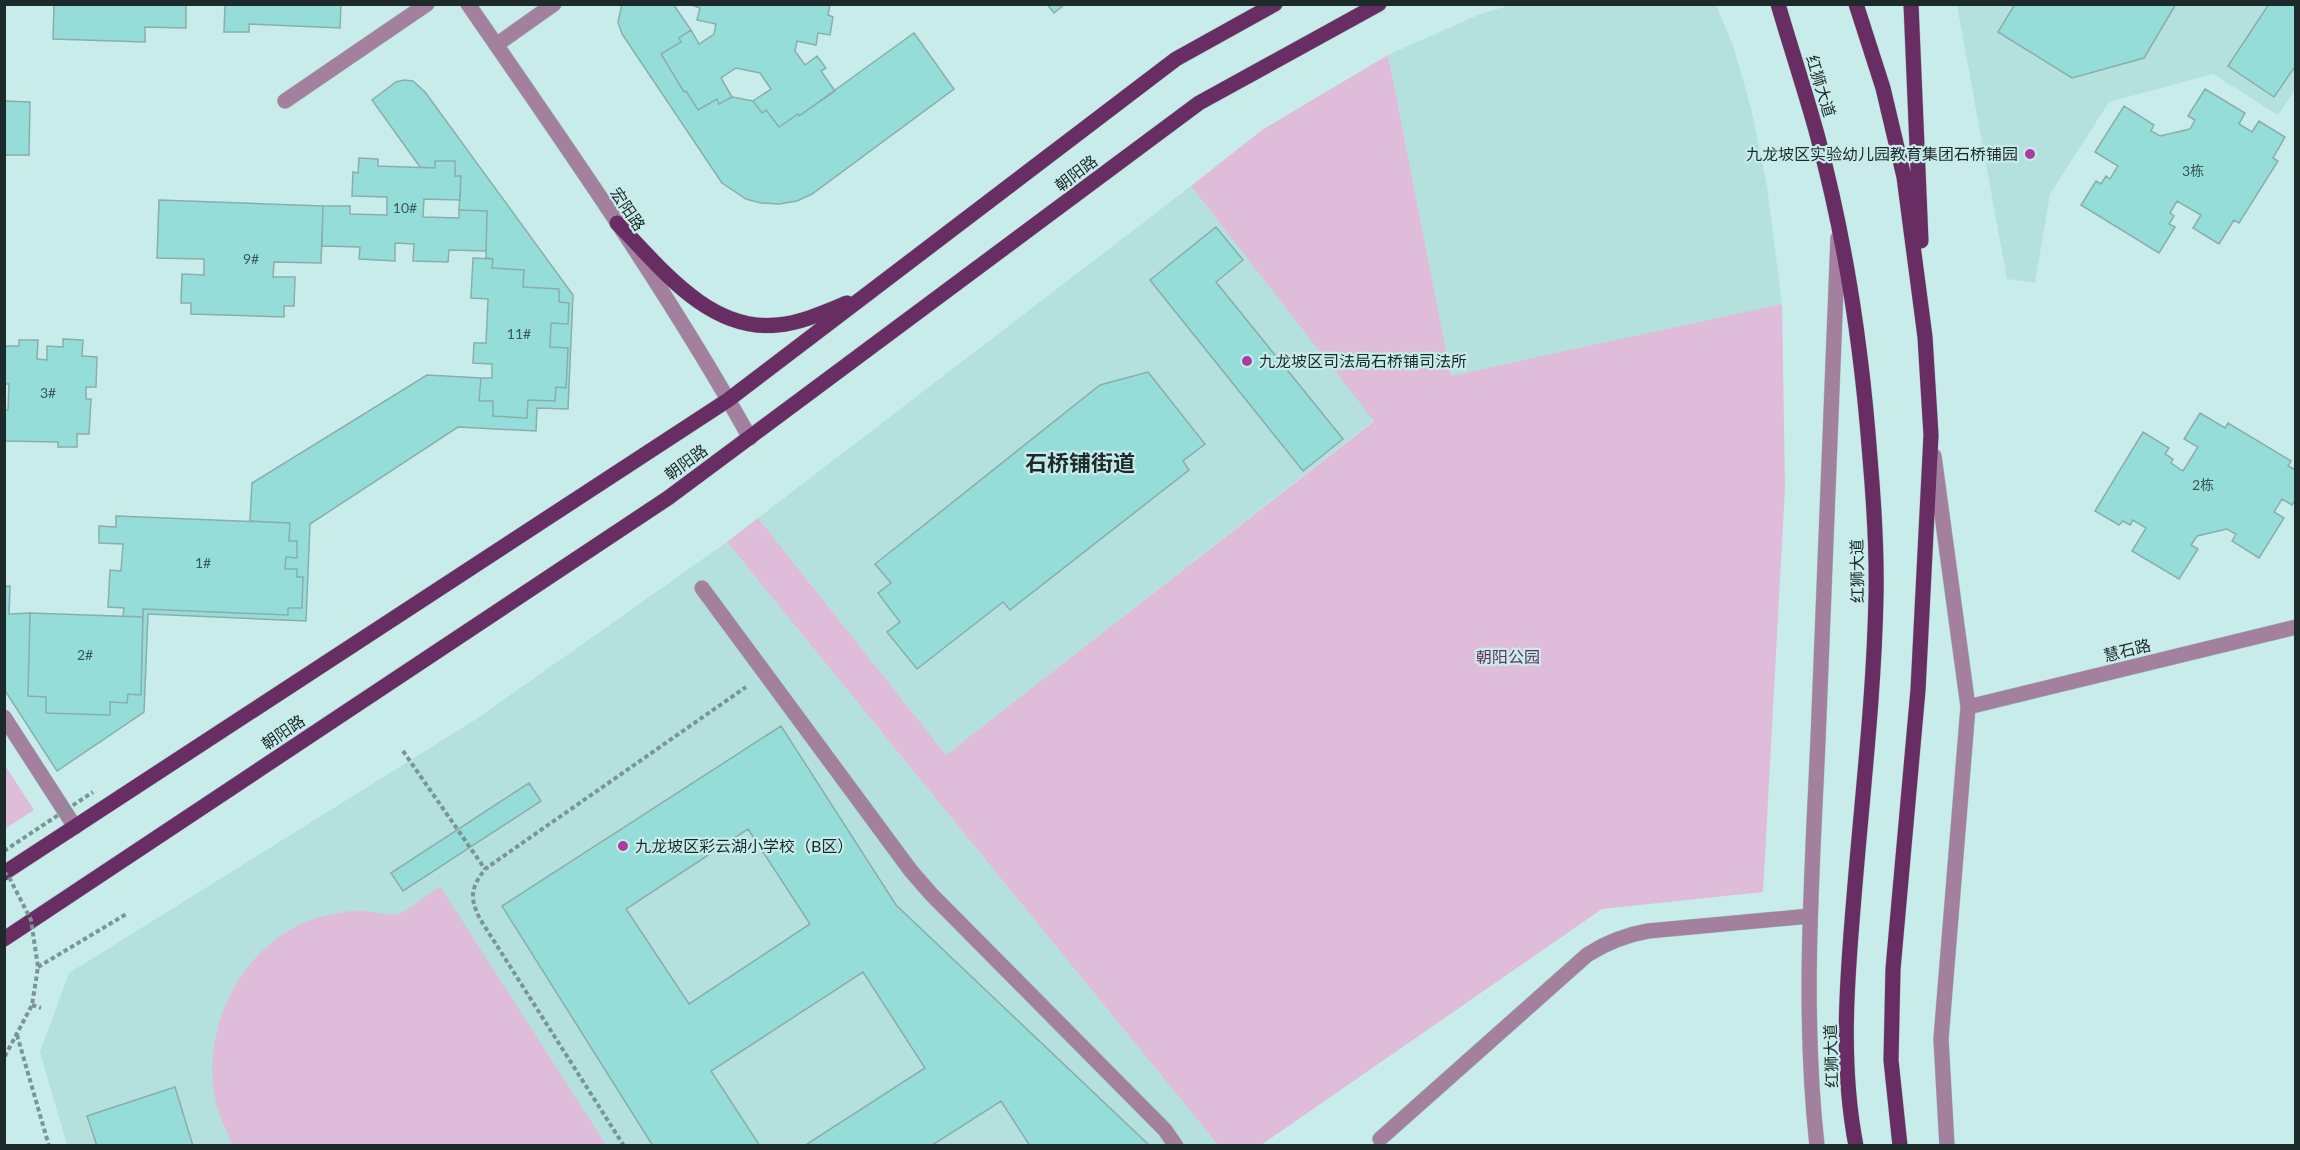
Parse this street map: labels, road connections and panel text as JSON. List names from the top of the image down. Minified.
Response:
{"streets":{"main road":["红狮大道","朝阳路"],"street":["宏阳路","慧石路"]},"crossings":[["朝阳路","宏阳路"]],"districts":["石桥铺街道"],"parks":["朝阳公园"],"places":["九龙坡区实验幼儿园教育集团石桥铺园","九龙坡区司法局石桥铺司法所","九龙坡区彩云湖小学校（B区）"],"house_numbers":["3栋","10#","9#","11#","3#","2栋","1#","2#"]}
